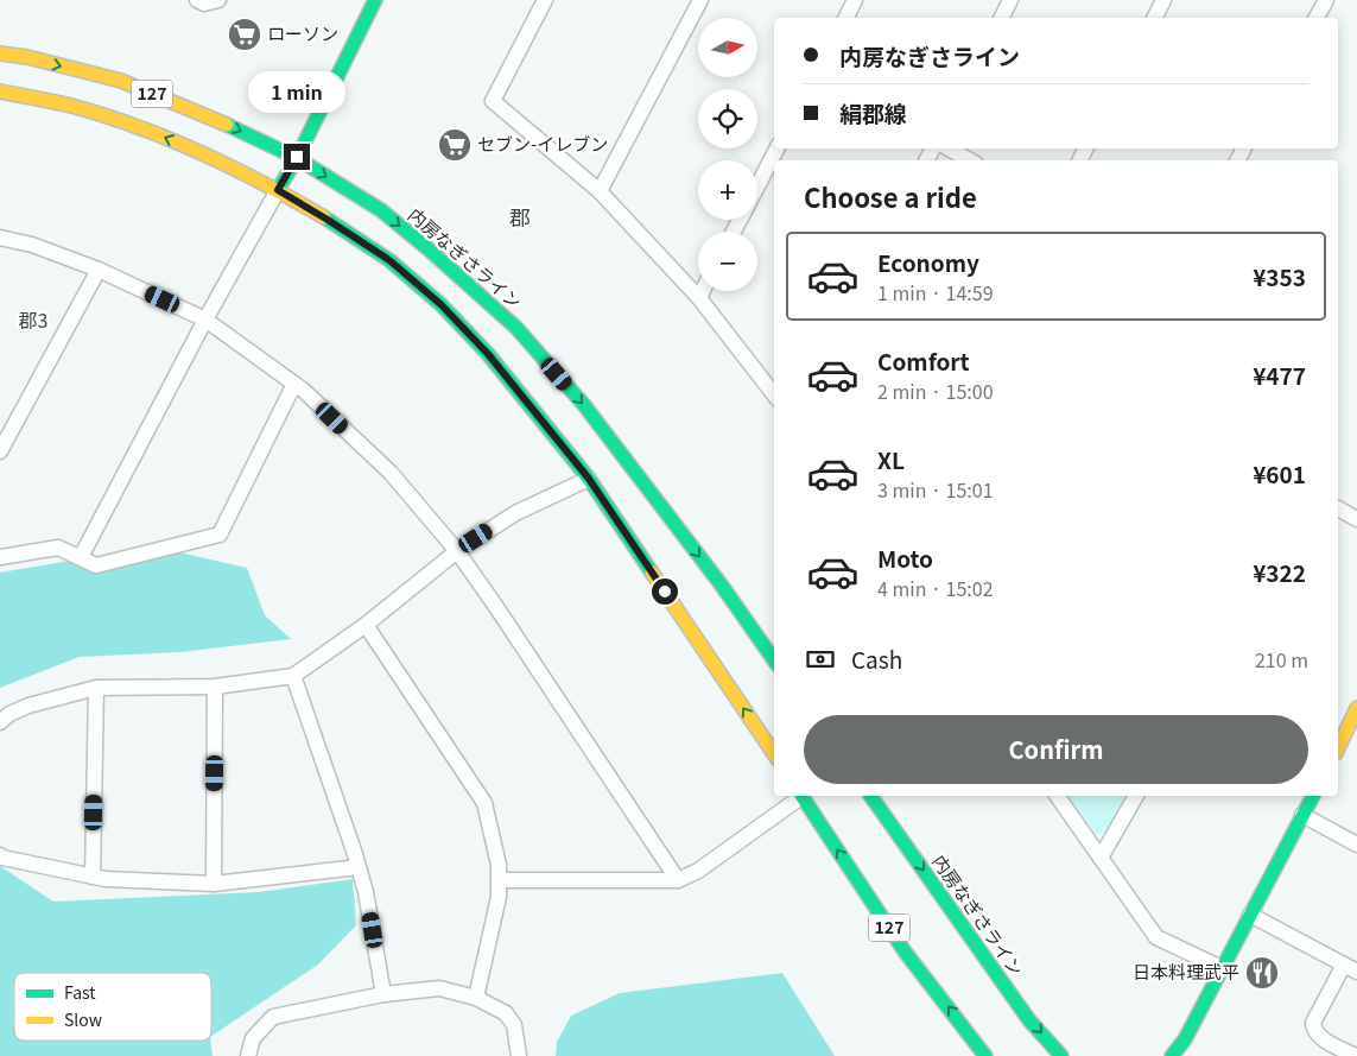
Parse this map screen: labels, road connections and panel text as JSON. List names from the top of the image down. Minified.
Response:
{"streets":{"main road":["127","内房なぎさライン"]},"districts":["郡","郡3"],"places":{"supermarket":["ローソン","セブン-イレブン"],"restaurant":["日本料理武平"]},"legend":["Fast","Slow"],"north":"right","page":{"map_buttons":["+","−"],"banner":["内房なぎさライン","絹郡線"],"bubble":"1 min","heading":"Choose a ride","list":[{"name":"Economy","note":"1 min · 14:59","value":"¥353"},{"name":"Comfort","note":"2 min · 15:00","value":"¥477"},{"name":"XL","note":"3 min · 15:01","value":"¥601"},{"name":"Moto","note":"4 min · 15:02","value":"¥322"}],"pay":["Cash","210 m"],"buttons":"Confirm"}}
